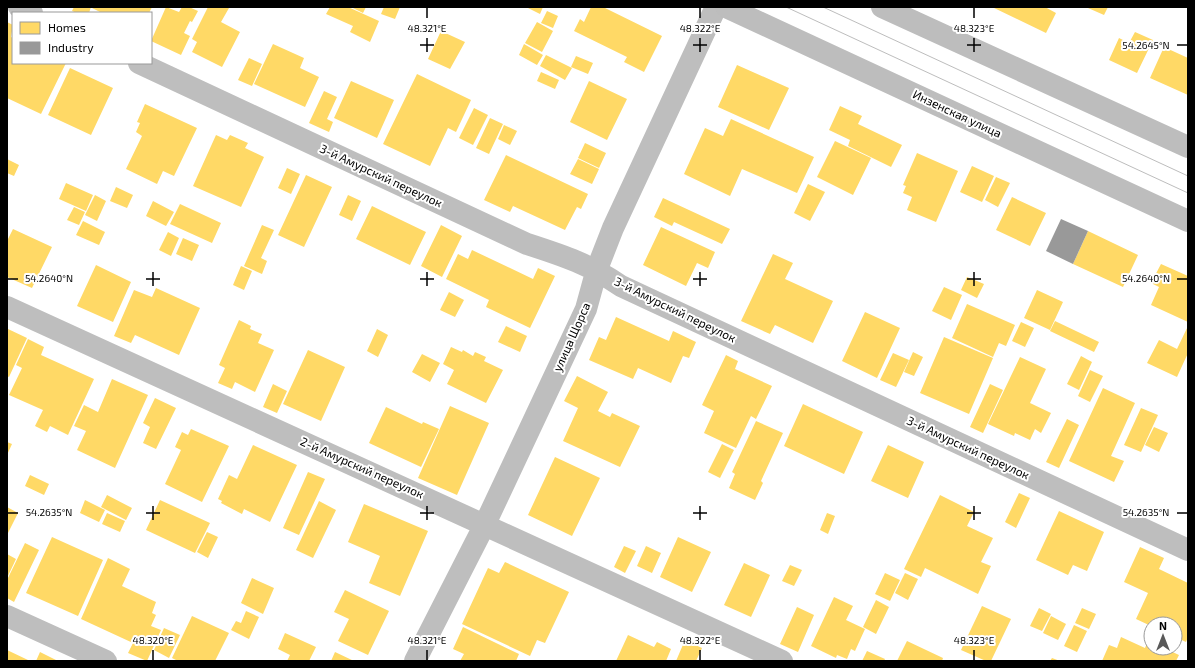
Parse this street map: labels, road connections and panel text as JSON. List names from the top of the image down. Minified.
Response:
{"streets":{"main road":["Инзенская улица"],"street":["3-й Амурский переулок","улица Щорса","2-й Амурский переулок"]},"crossings":[["3-й Амурский переулок","улица Щорса"],["улица Щорса","2-й Амурский переулок"]],"legend":["Homes","Industry"],"north":"top","coordinates":["48.321°E","48.322°E","48.323°E","54.2645°N","54.2640°N","54.2635°N","48.320°E"]}
